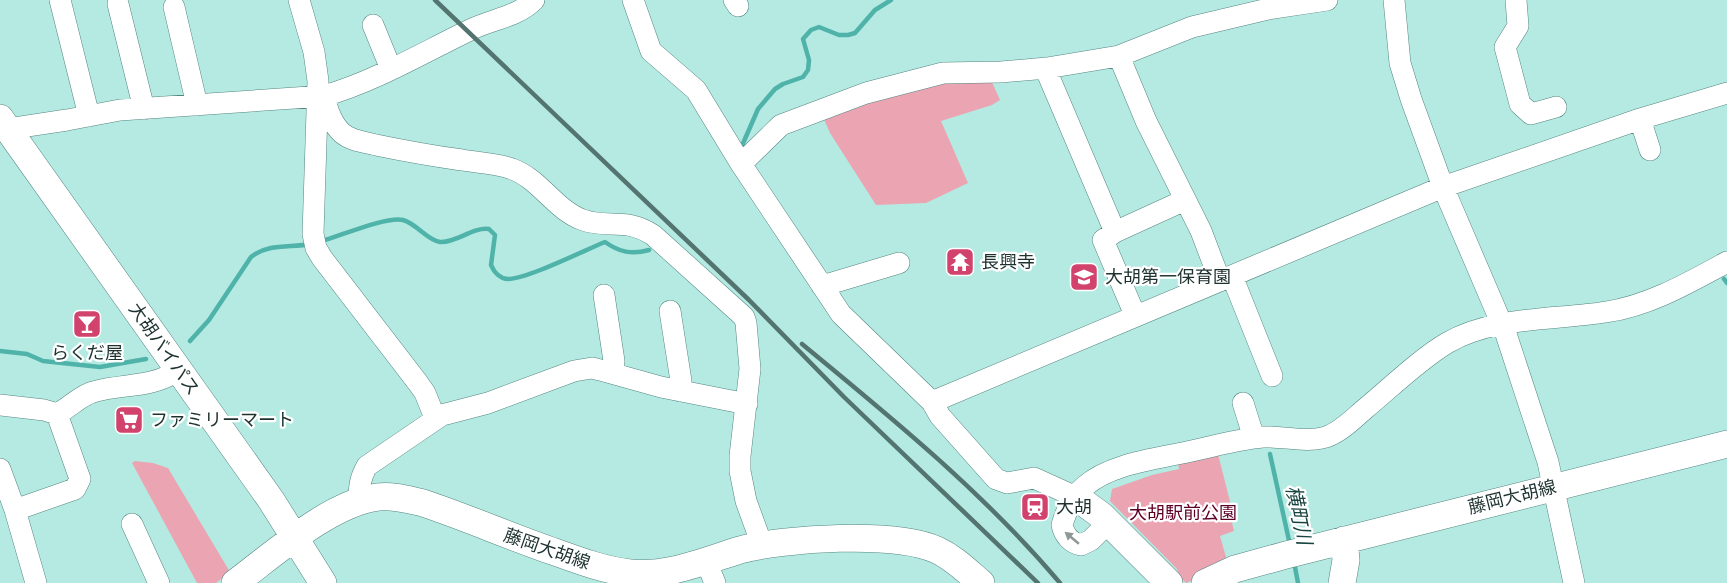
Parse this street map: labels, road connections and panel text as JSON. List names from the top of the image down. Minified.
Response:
{"streets":{"main road":["大胡バイパス","藤岡大胡線"]},"crossings":[["大胡バイパス","藤岡大胡線"]],"water":["横町川"],"parks":["大胡駅前公園"],"places":{"temple":["長興寺"],"school or university":["大胡第一保育園"],"bar":["らくだ屋"],"supermarket":["ファミリーマート"],"station":["大胡"]}}
